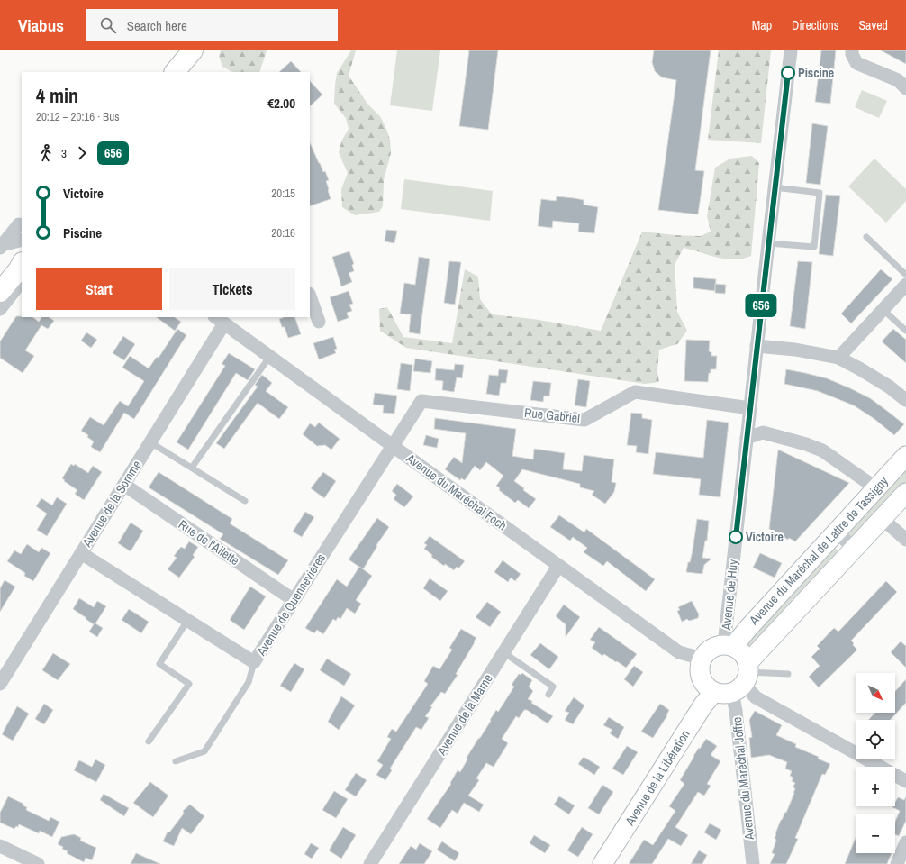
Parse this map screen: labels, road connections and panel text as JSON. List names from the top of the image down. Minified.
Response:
{"streets":{"street":["Rue Gabriel","Avenue du Maréchal Foch","Avenue de la Somme","Rue de l'Ailette","Avenue du Maréchal de Lattre de Tassigny","Avenue de Huy","Avenue de Quennevières","Avenue de la Marne","Avenue de la Libération","Avenue du Maréchal Joffre"]},"crossings":[["Rue Gabriel","Avenue du Maréchal Foch"],["Rue Gabriel","Avenue de Huy"],["Rue Gabriel","Avenue de Quennevières"],["Avenue du Maréchal Foch","Avenue de la Somme"],["Avenue du Maréchal Foch","Avenue du Maréchal de Lattre de Tassigny"],["Avenue du Maréchal Foch","Avenue de Huy"],["Avenue du Maréchal Foch","Avenue de Quennevières"],["Avenue du Maréchal Foch","Avenue de la Marne"],["Avenue du Maréchal Foch","Avenue de la Libération"],["Avenue du Maréchal Foch","Avenue du Maréchal Joffre"],["Avenue de la Somme","Rue de l'Ailette"],["Avenue de la Somme","Avenue de Quennevières"],["Rue de l'Ailette","Avenue de Quennevières"],["Avenue du Maréchal de Lattre de Tassigny","Avenue de Huy"],["Avenue du Maréchal de Lattre de Tassigny","Avenue de la Libération"],["Avenue du Maréchal de Lattre de Tassigny","Avenue du Maréchal Joffre"],["Avenue de Huy","Avenue de la Libération"],["Avenue de Huy","Avenue du Maréchal Joffre"],["Avenue de la Libération","Avenue du Maréchal Joffre"]],"places":["Piscine","Victoire"],"lines":["bus line 656"],"north":"bottom right","page":{"header":"Viabus","search":"Search here","nav":["Map","Directions","Saved"],"on_map":"656","heading":["4 min","20:12 – 20:16 · Bus","€2.00"],"legs":["3","656"],"list":[{"name":"Victoire","value":"20:15"},{"name":"Piscine","value":"20:16"}],"buttons":["Start","Tickets"],"map_buttons":["+","−"]}}
